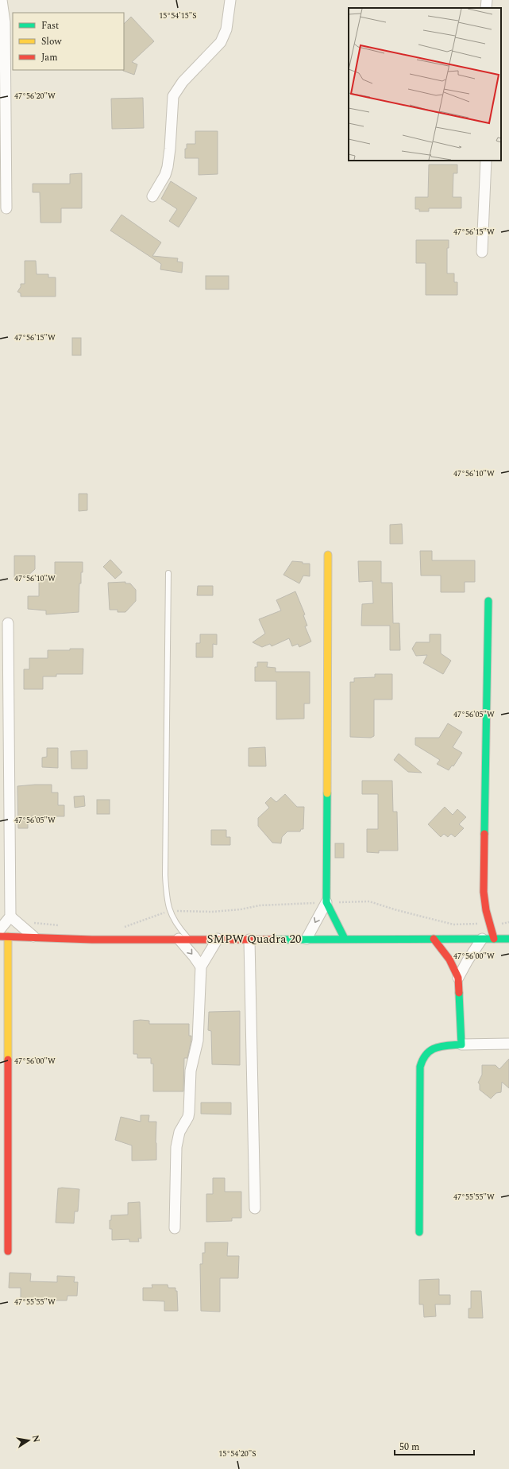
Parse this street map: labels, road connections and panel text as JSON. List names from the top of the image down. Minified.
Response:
{"streets":{"street":["SMPW Quadra 20"]},"legend":["Fast","Slow","Jam"],"scale_bar":"50 m","north":"right","coordinates":["15°54'15\"S","47°56'20\"W","47°56'15\"W","47°56'10\"W","47°56'05\"W","47°56'00\"W","47°55'55\"W","15°54'20\"S"]}
